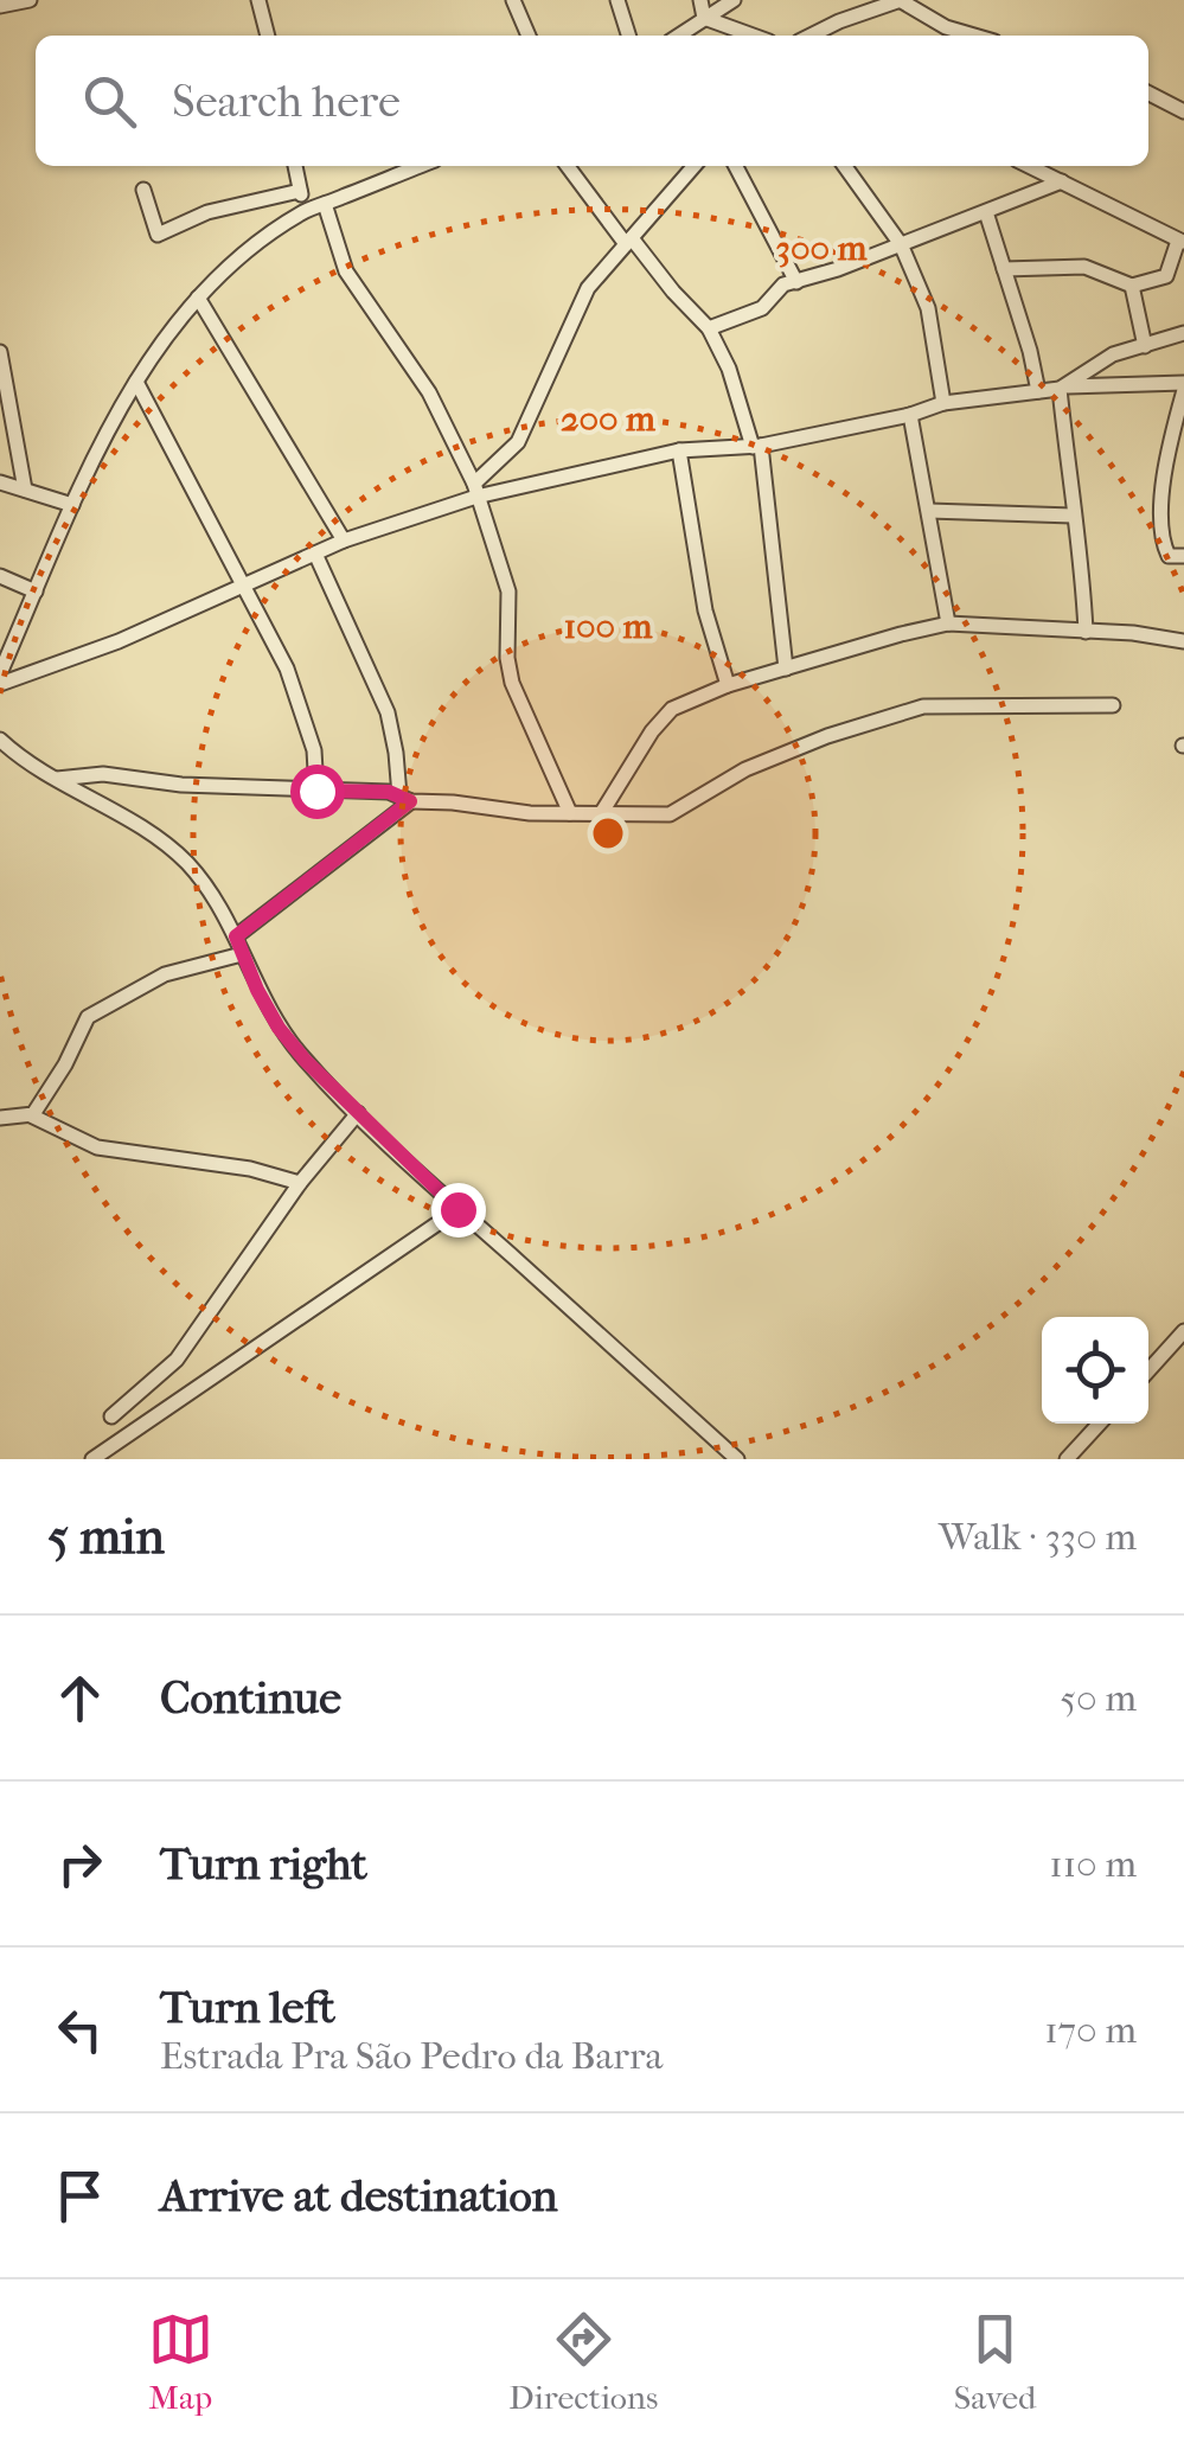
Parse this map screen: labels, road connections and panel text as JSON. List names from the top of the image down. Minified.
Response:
{"page":{"search":"Search here","heading":["5 min","Walk · 330 m"],"list":[["Continue","50 m"],["Turn right","110 m"],["Turn left","Estrada Pra São Pedro da Barra","170 m"],"Arrive at destination"],"nav":["Map","Directions","Saved"]},"rings":["300 m","200 m","100 m"]}
